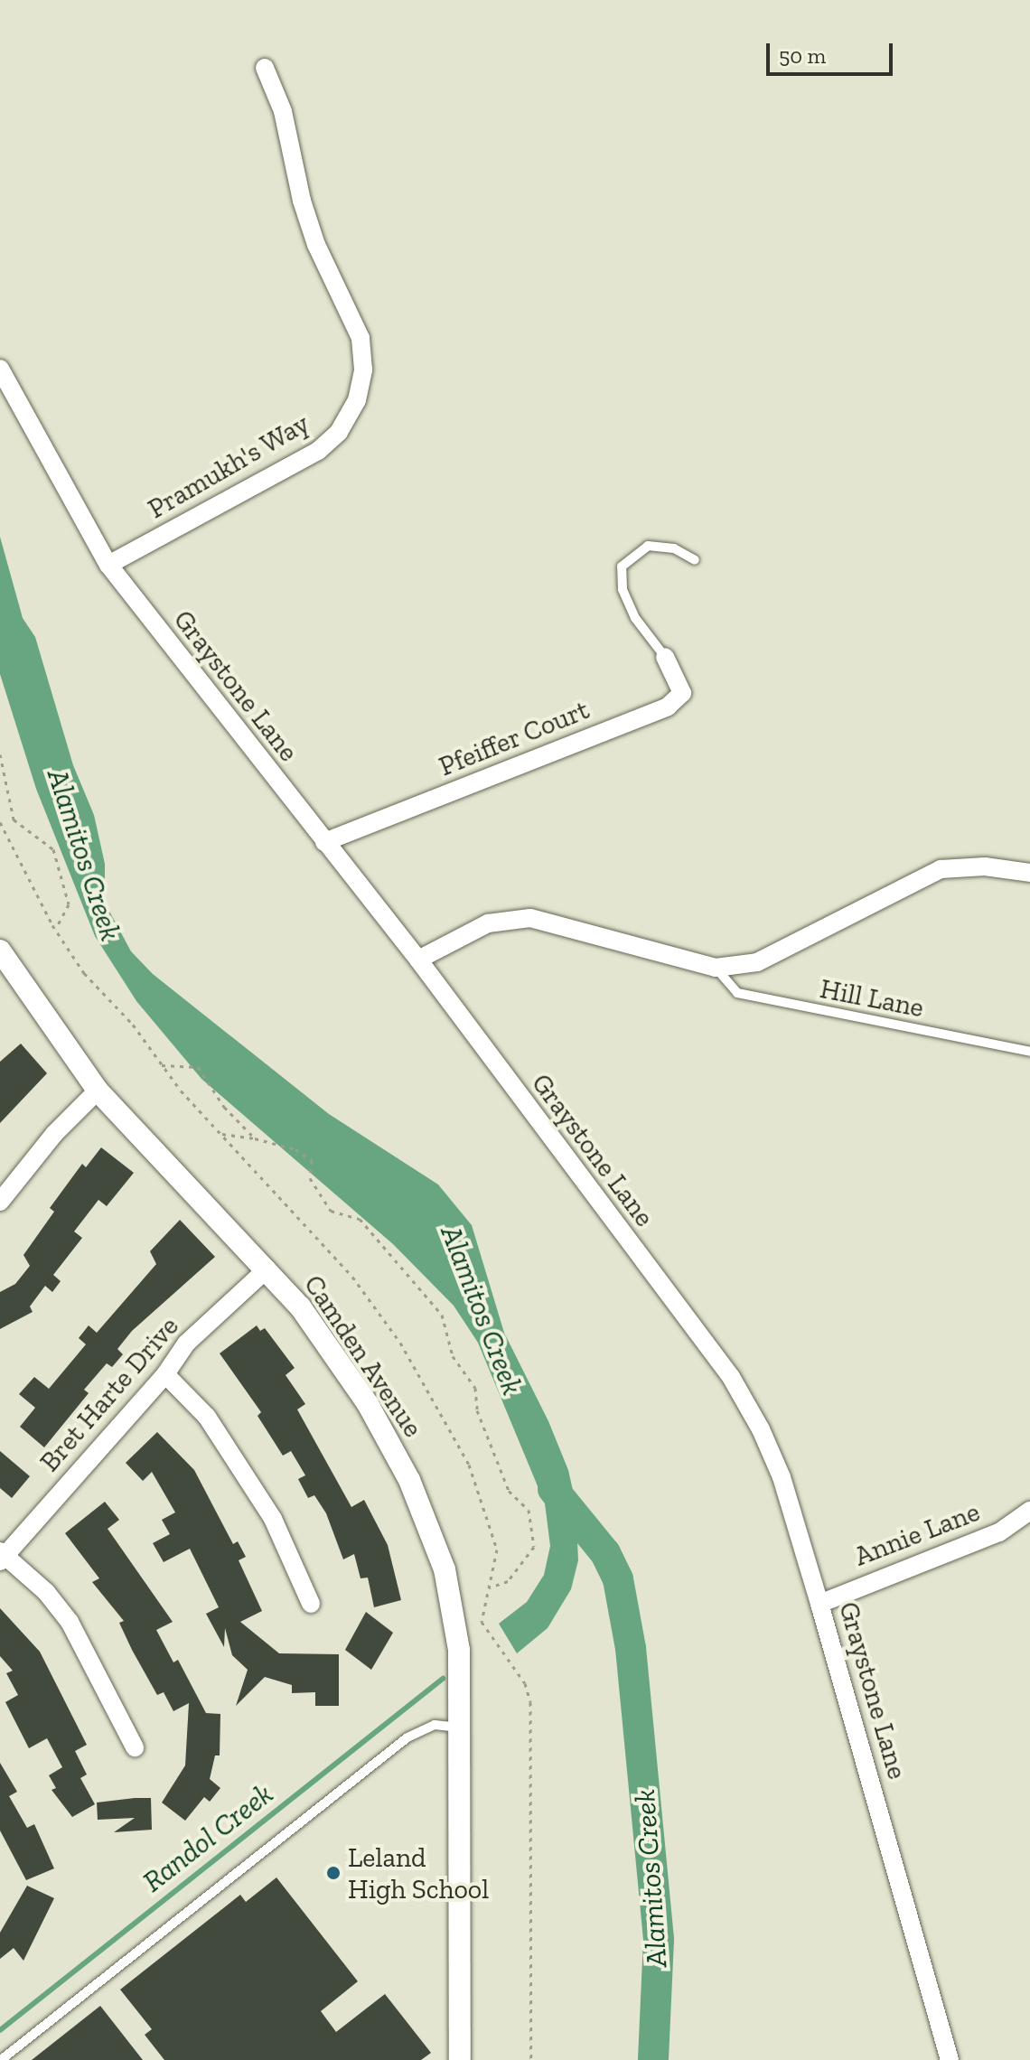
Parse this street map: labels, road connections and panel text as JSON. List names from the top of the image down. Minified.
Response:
{"streets":{"street":["Pramukh's Way","Graystone Lane","Pfeiffer Court","Camden Avenue","Bret Harte Drive","Annie Lane"],"lane":["Hill Lane"]},"crossings":[["Pramukh's Way","Graystone Lane"],["Graystone Lane","Pfeiffer Court"],["Graystone Lane","Annie Lane"],["Camden Avenue","Bret Harte Drive"]],"water":["Alamitos Creek","Randol Creek"],"places":["Leland High School"],"scale_bar":"50 m"}
